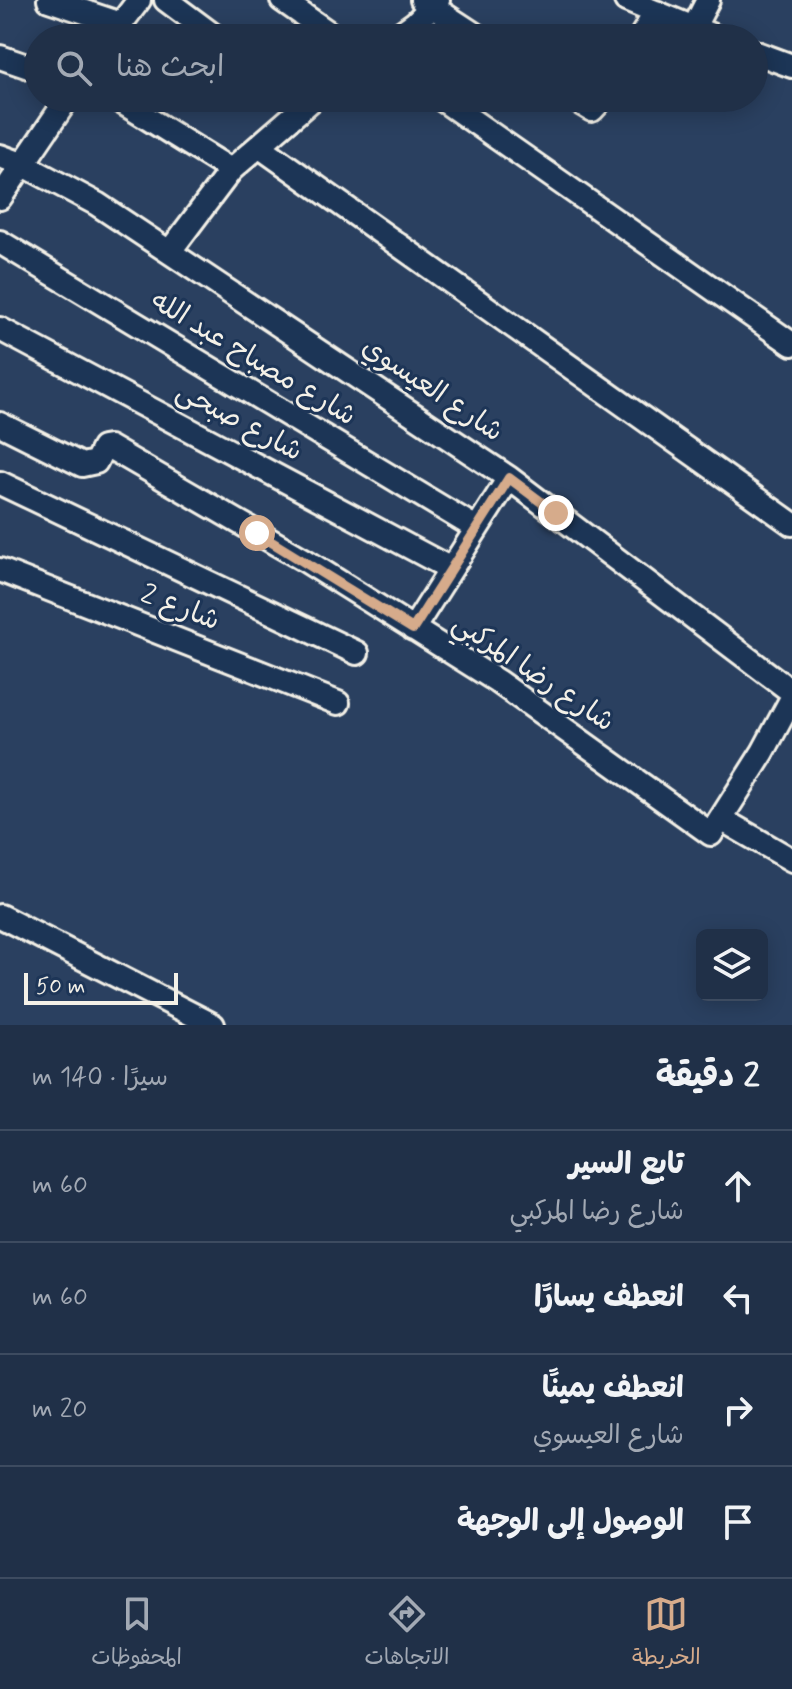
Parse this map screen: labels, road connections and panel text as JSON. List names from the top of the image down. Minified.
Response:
{"streets":{"street":["شارع مصباح عبد الله","شارع العيسوي","شارع صبحى","شارع 2","شارع رضا المركبي"]},"scale_bar":"50 m","page":{"search":"ابحث هنا","scale":"50 m","heading":["2 دقيقة","سيرًا · 140 m"],"list":[["تابع السير","شارع رضا المركبي","60 m"],["انعطف يسارًا","60 m"],["انعطف يمينًا","شارع العيسوي","20 m"],"الوصول إلى الوجهة"],"nav":["الخريطة","الاتجاهات","المحفوظات"]}}
